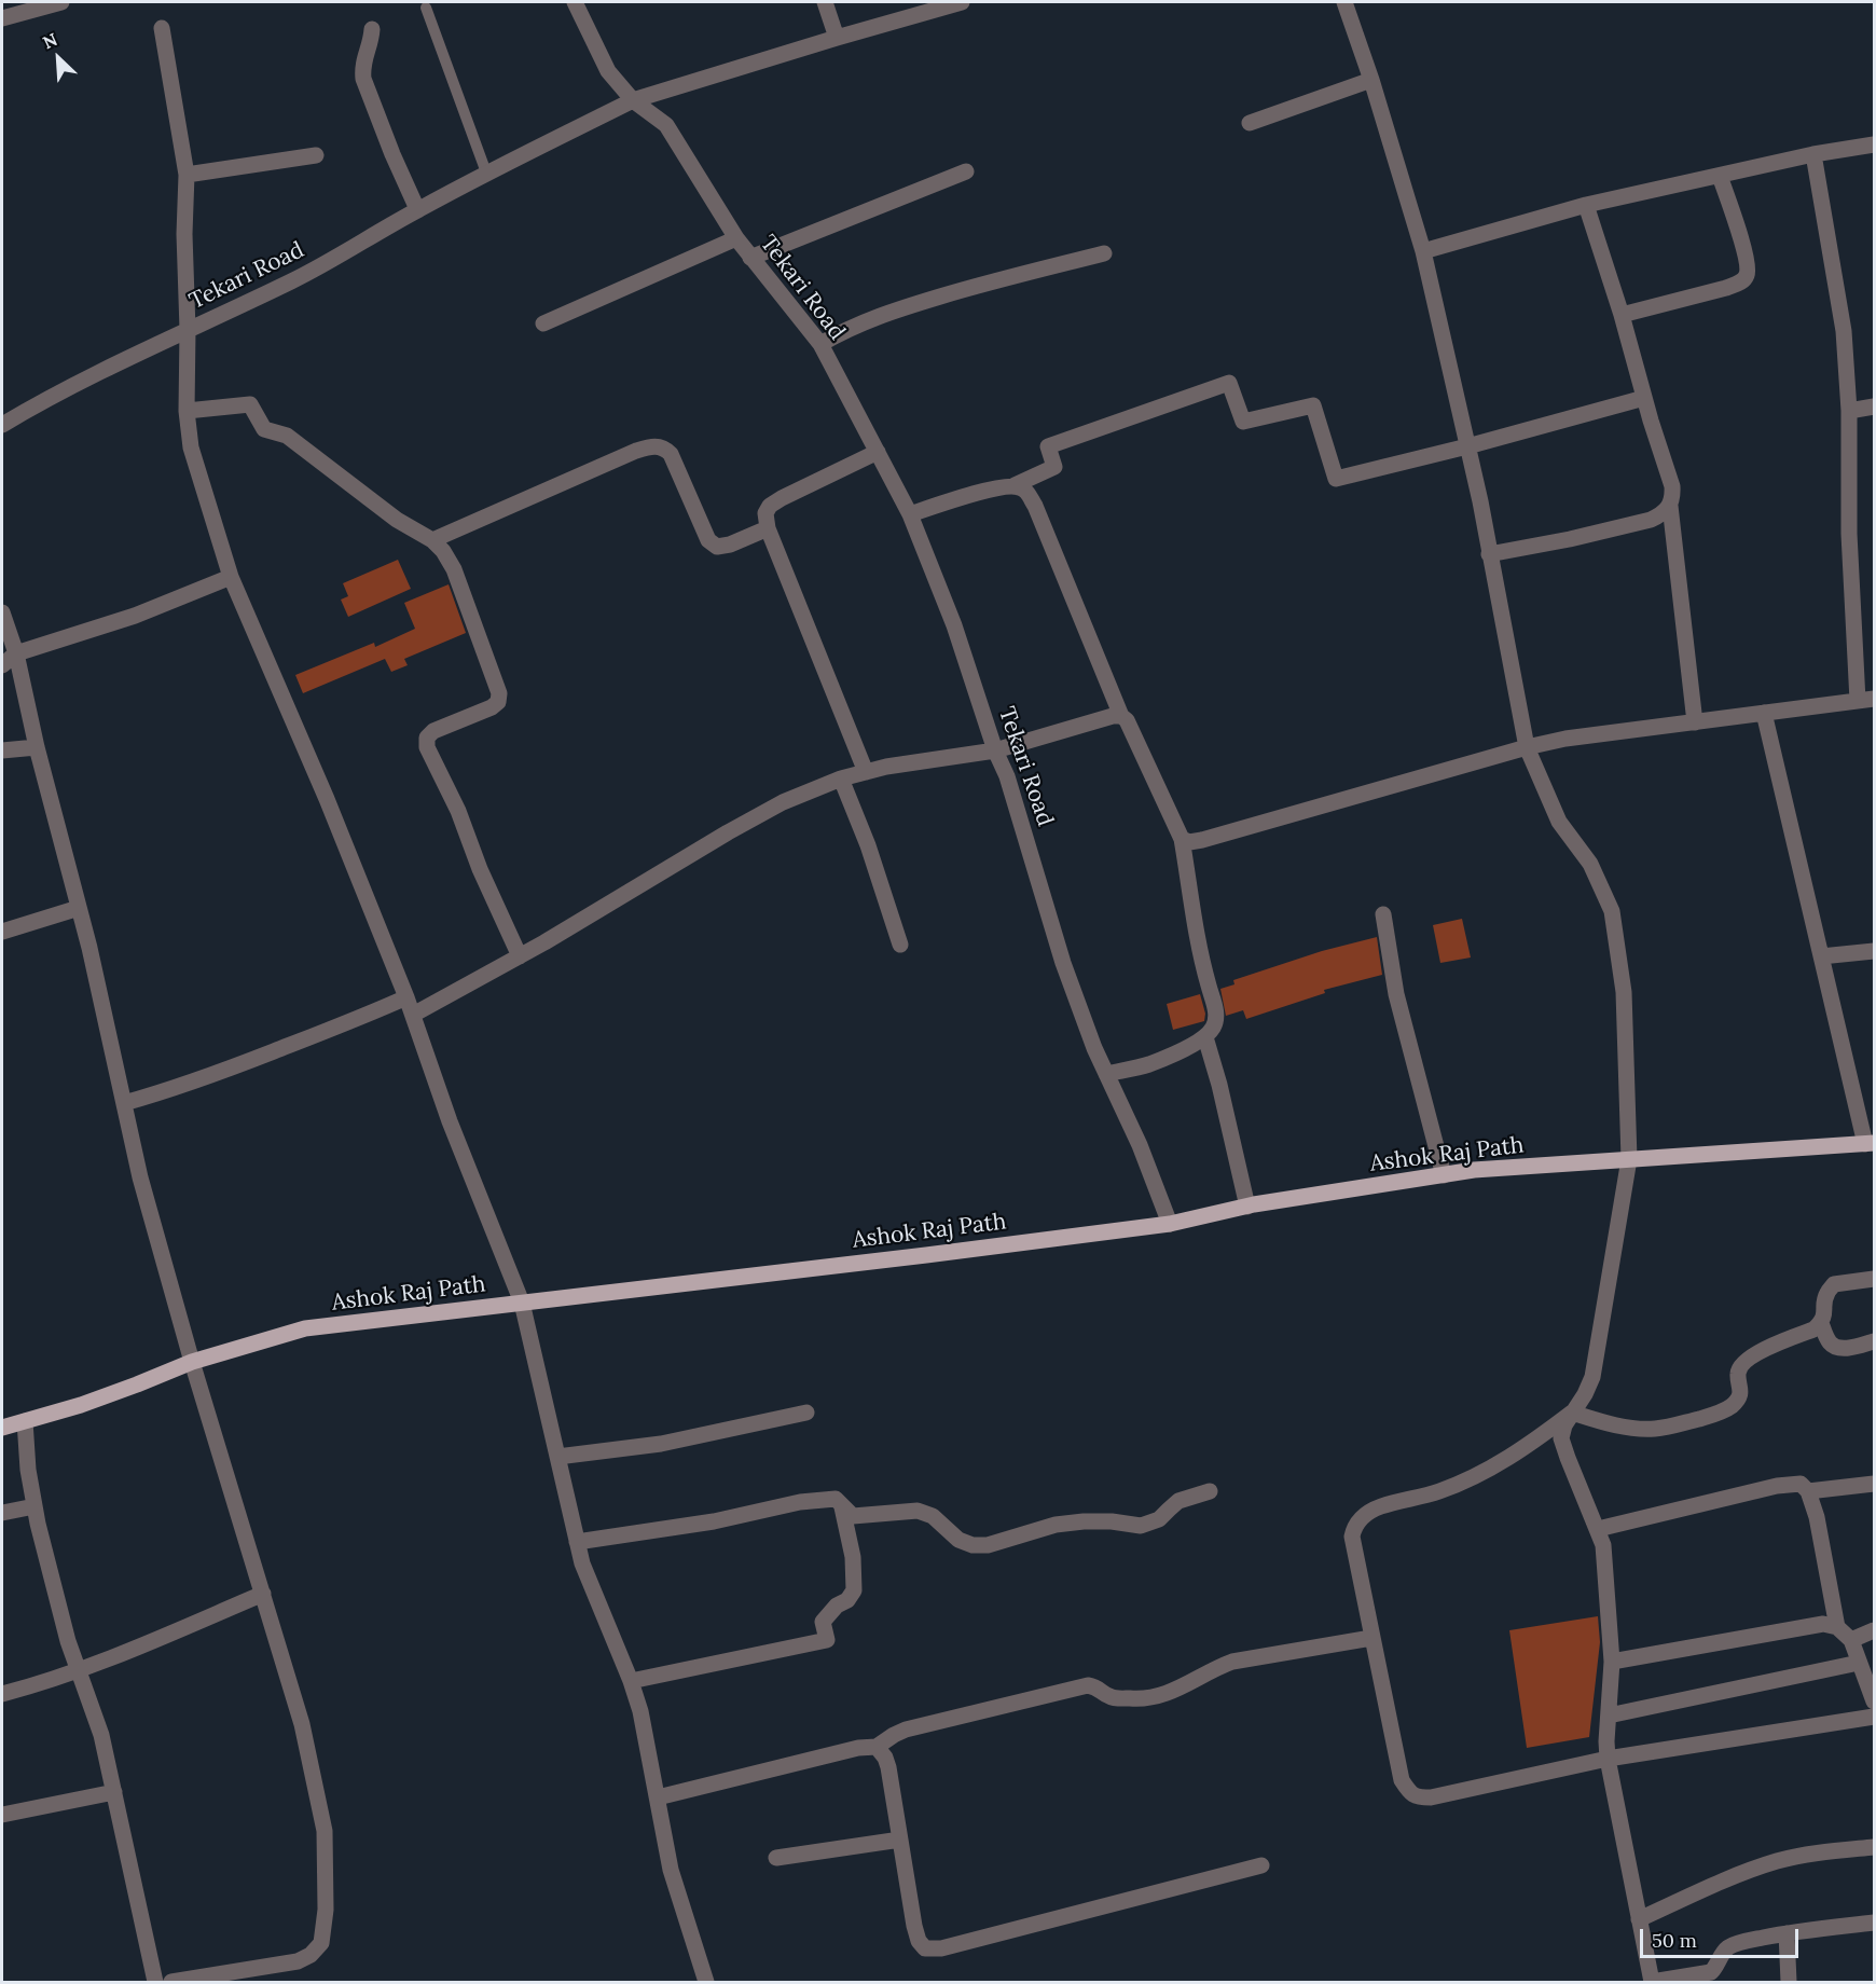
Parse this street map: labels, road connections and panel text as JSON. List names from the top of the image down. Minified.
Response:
{"streets":{"main road":["Ashok Raj Path"],"street":["Tekari Road"]},"crossings":[["Tekari Road","Ashok Raj Path"]],"scale_bar":"50 m","north":"top left"}
